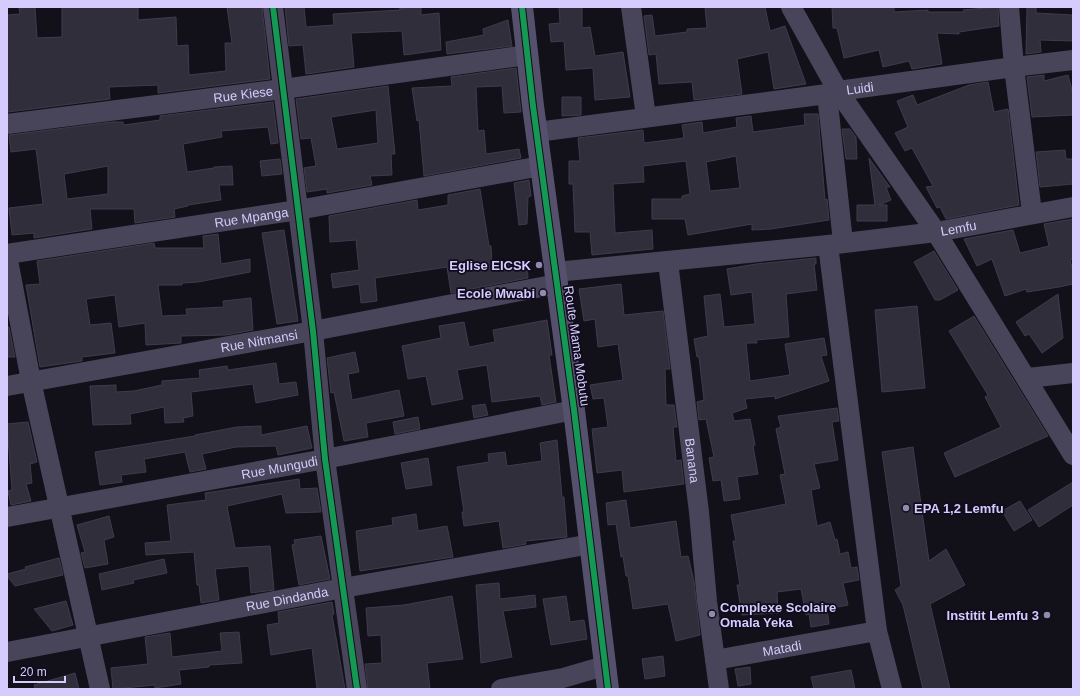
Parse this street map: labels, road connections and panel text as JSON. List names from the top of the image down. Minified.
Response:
{"streets":{"street":["Luidi","Rue Kiese","Rue Mpanga","Lemfu","Rue Nitmansi","Route Mama Mobutu","Banana","Rue Mungudi","Rue Dindanda","Matadi"]},"crossings":[["Luidi","Route Mama Mobutu"],["Rue Kiese","Route Mama Mobutu"],["Rue Mpanga","Route Mama Mobutu"],["Rue Nitmansi","Route Mama Mobutu"],["Route Mama Mobutu","Rue Mungudi"],["Route Mama Mobutu","Rue Dindanda"],["Banana","Matadi"]],"places":["Eglise EICSK","Ecole Mwabi","EPA 1,2 Lemfu","Complexe Scolaire Omala Yeka","Institit Lemfu 3"],"scale_bar":"20 m"}
